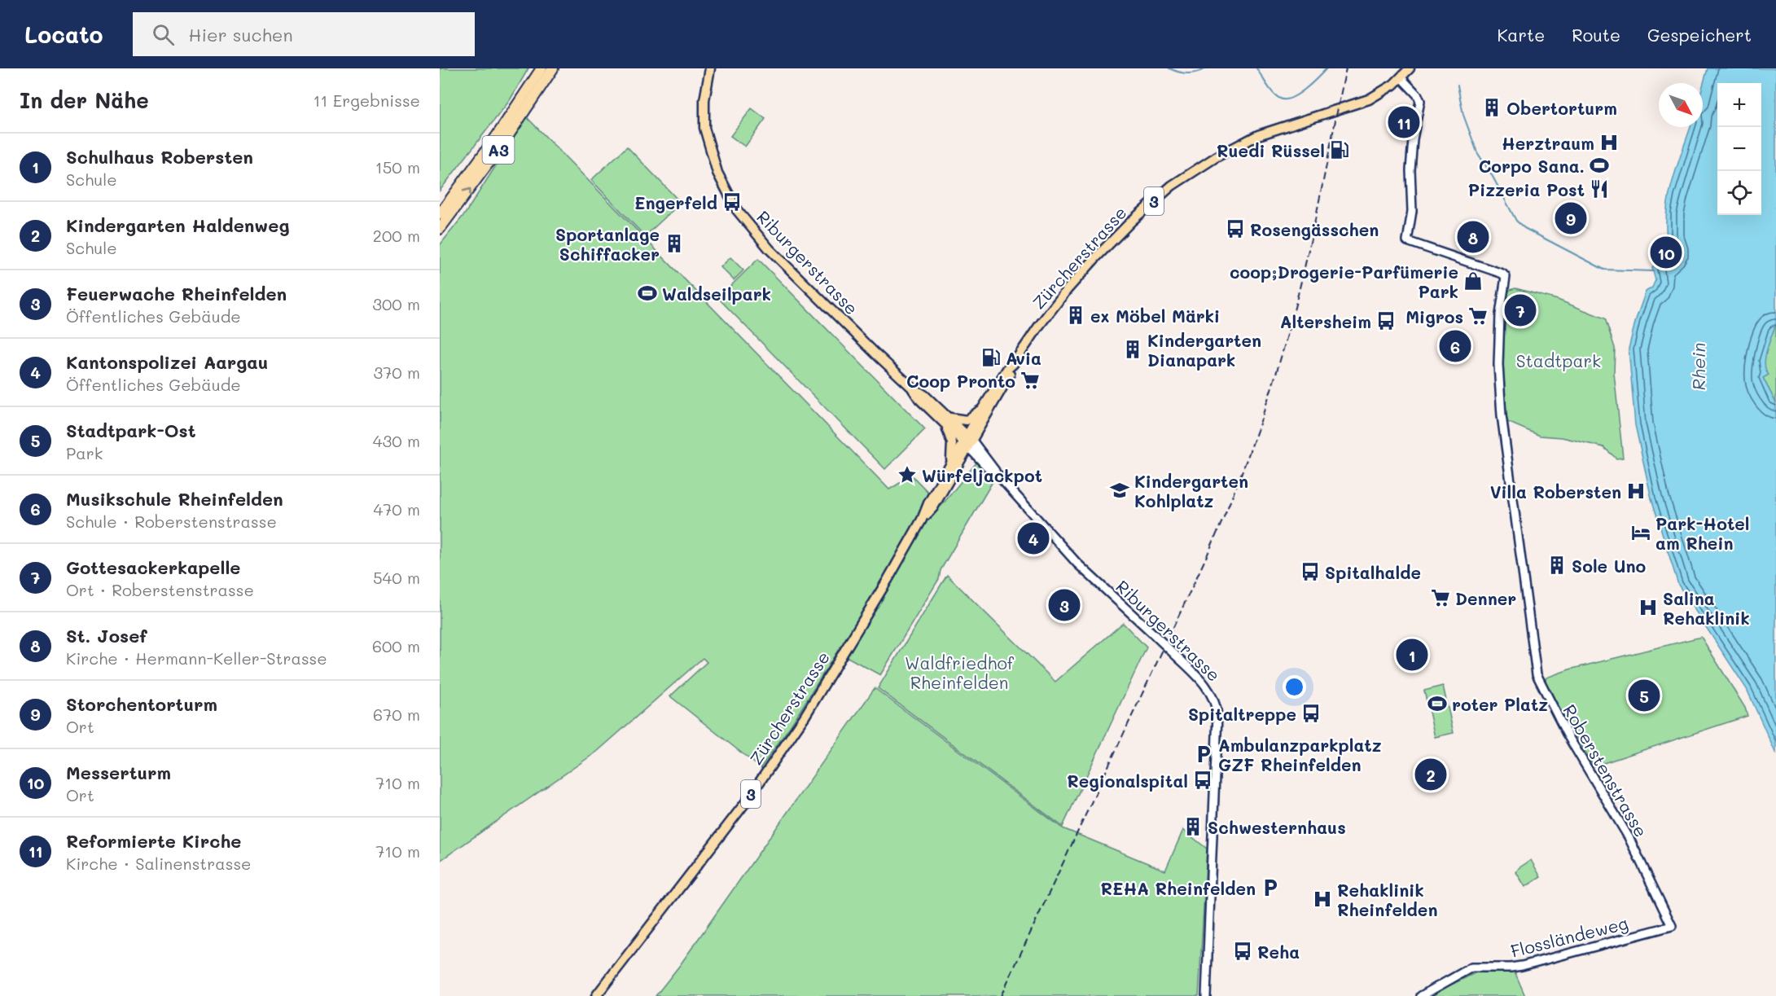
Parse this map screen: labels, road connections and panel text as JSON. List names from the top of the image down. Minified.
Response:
{"streets":{"highway":["A3"],"main road":["3","Zürcherstrasse","Riburgerstrasse"],"street":["Roberstenstrasse","Flossländeweg"]},"crossings":[["3","Zürcherstrasse"],["3","Roberstenstrasse"],["Zürcherstrasse","Riburgerstrasse"],["Zürcherstrasse","Roberstenstrasse"],["Roberstenstrasse","Flossländeweg"]],"water":["Rhein"],"parks":["Stadtpark","Waldfriedhof Rheinfelden"],"places":{"building":["Obertorturm","Sportanlage Schiffacker","ex Möbel Märki","Kindergarten Dianapark","Sole Uno","Schwesternhaus"],"hospital":["Herztraum","Villa Robersten","Salina Rehaklinik","Rehaklinik Rheinfelden"],"fuel station":["Ruedi Rüssel","Avia"],"sports":["Corpo Sana.","Waldseilpark","roter Platz"],"restaurant":["Pizzeria Post"],"bus stop":["Engerfeld","Rosengässchen","Altersheim","Spitalhalde","Spitaltreppe","Regionalspital","Reha"],"shop":["coop;Drogerie-Parfümerie Park"],"supermarket":["Migros","Coop Pronto","Denner"],"place":["Würfeljackpot"],"school or university":["Kindergarten Kohlplatz"],"hotel":["Park-Hotel am Rhein"],"parking":["Ambulanzparkplatz GZF Rheinfelden","REHA Rheinfelden"]},"north":"bottom right","page":{"header":"Locato","search":"Hier suchen","nav":["Karte","Route","Gespeichert"],"heading":["In der Nähe","11 Ergebnisse"],"map_buttons":["+","−"],"pins":["11","9","8","10","7","6","4","3","1","5","2"],"list":[{"mark":"1","name":"Schulhaus Robersten","note":"Schule","value":"150 m"},{"mark":"2","name":"Kindergarten Haldenweg","note":"Schule","value":"200 m"},{"mark":"3","name":"Feuerwache Rheinfelden","note":"Öffentliches Gebäude","value":"300 m"},{"mark":"4","name":"Kantonspolizei Aargau","note":"Öffentliches Gebäude","value":"370 m"},{"mark":"5","name":"Stadtpark-Ost","note":"Park","value":"430 m"},{"mark":"6","name":"Musikschule Rheinfelden","note":"Schule · Roberstenstrasse","value":"470 m"},{"mark":"7","name":"Gottesackerkapelle","note":"Ort · Roberstenstrasse","value":"540 m"},{"mark":"8","name":"St. Josef","note":"Kirche · Hermann-Keller-Strasse","value":"600 m"},{"mark":"9","name":"Storchentorturm","note":"Ort","value":"670 m"},{"mark":"10","name":"Messerturm","note":"Ort","value":"710 m"},{"mark":"11","name":"Reformierte Kirche","note":"Kirche · Salinenstrasse","value":"710 m"}]}}
